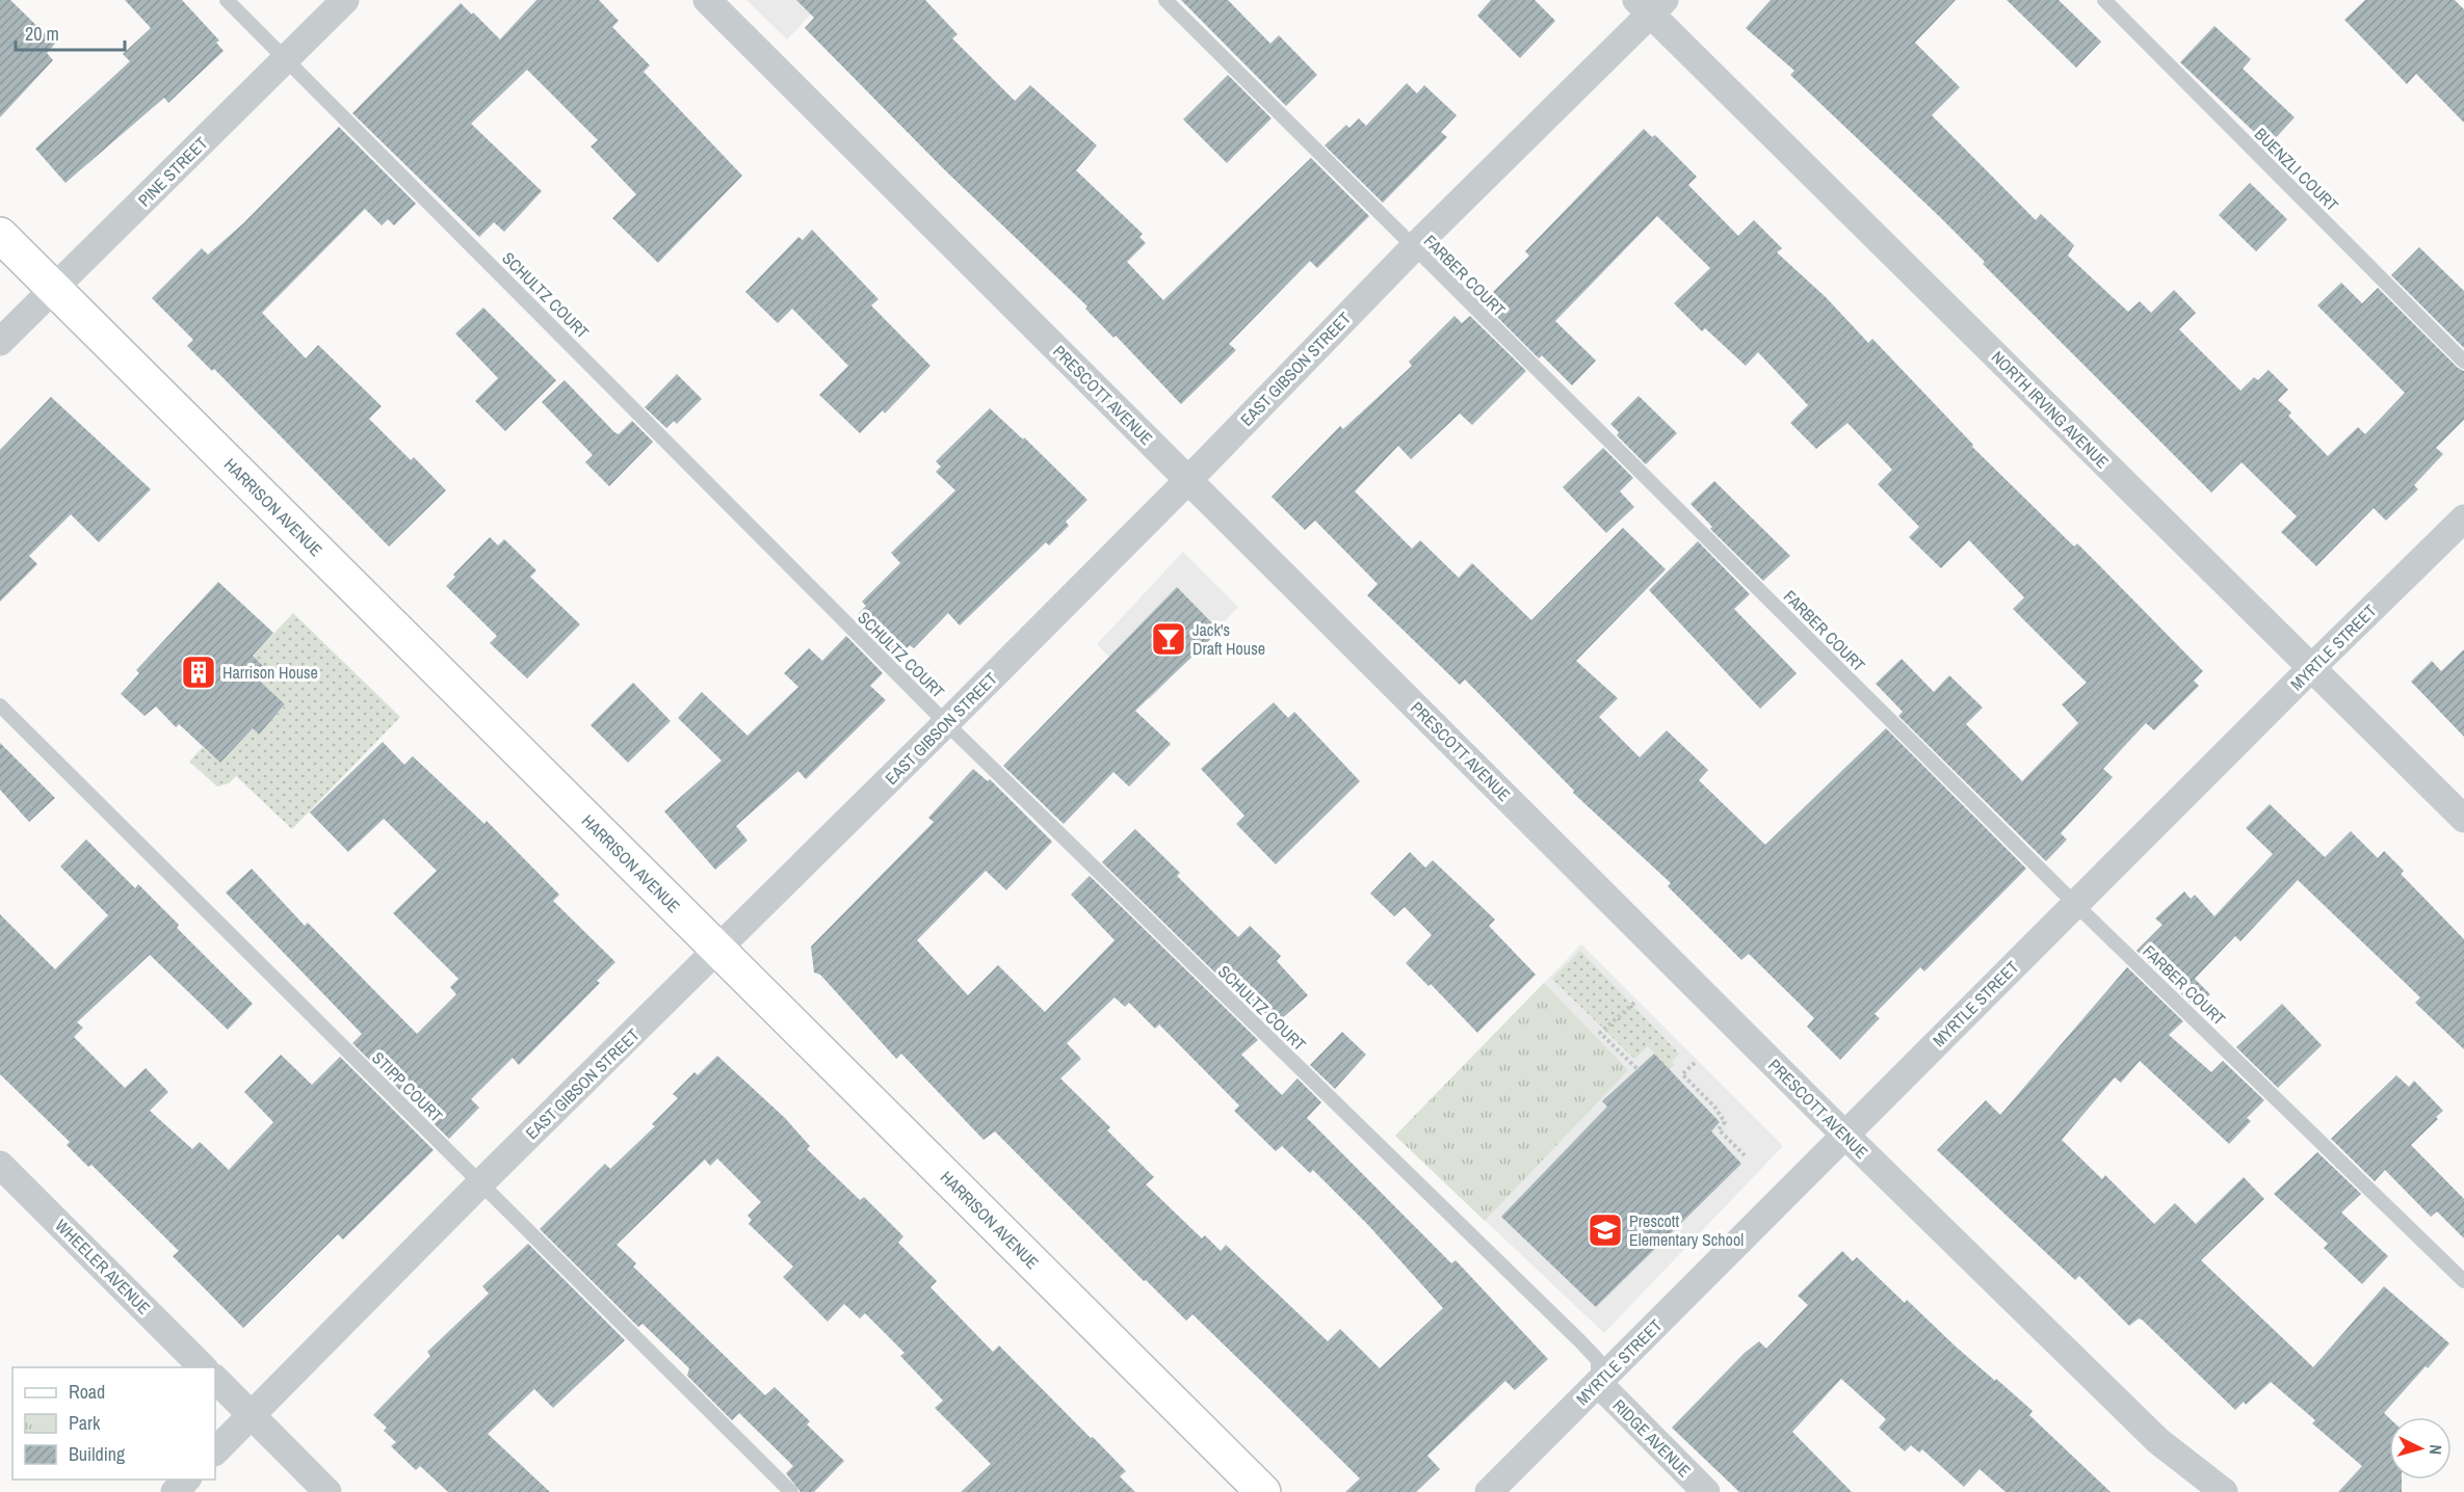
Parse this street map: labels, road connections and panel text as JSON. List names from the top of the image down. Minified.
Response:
{"streets":{"main road":["HARRISON AVENUE"],"street":["PINE STREET","EAST GIBSON STREET","PRESCOTT AVENUE","NORTH IRVING AVENUE","MYRTLE STREET","WHEELER AVENUE","RIDGE AVENUE"],"lane":["BUENZLI COURT","FARBER COURT","SCHULTZ COURT","STIPP COURT"]},"crossings":[["PINE STREET","SCHULTZ COURT"],["PINE STREET","HARRISON AVENUE"],["FARBER COURT","EAST GIBSON STREET"],["FARBER COURT","MYRTLE STREET"],["SCHULTZ COURT","EAST GIBSON STREET"],["SCHULTZ COURT","MYRTLE STREET"],["SCHULTZ COURT","RIDGE AVENUE"],["EAST GIBSON STREET","PRESCOTT AVENUE"],["EAST GIBSON STREET","NORTH IRVING AVENUE"],["EAST GIBSON STREET","HARRISON AVENUE"],["EAST GIBSON STREET","STIPP COURT"],["PRESCOTT AVENUE","MYRTLE STREET"],["NORTH IRVING AVENUE","MYRTLE STREET"],["MYRTLE STREET","RIDGE AVENUE"]],"places":{"bar":["Jack's Draft House"],"building":["Harrison House"],"school or university":["Prescott Elementary School"]},"legend":["Road","Park","Building"],"scale_bar":"20 m","north":"right"}
